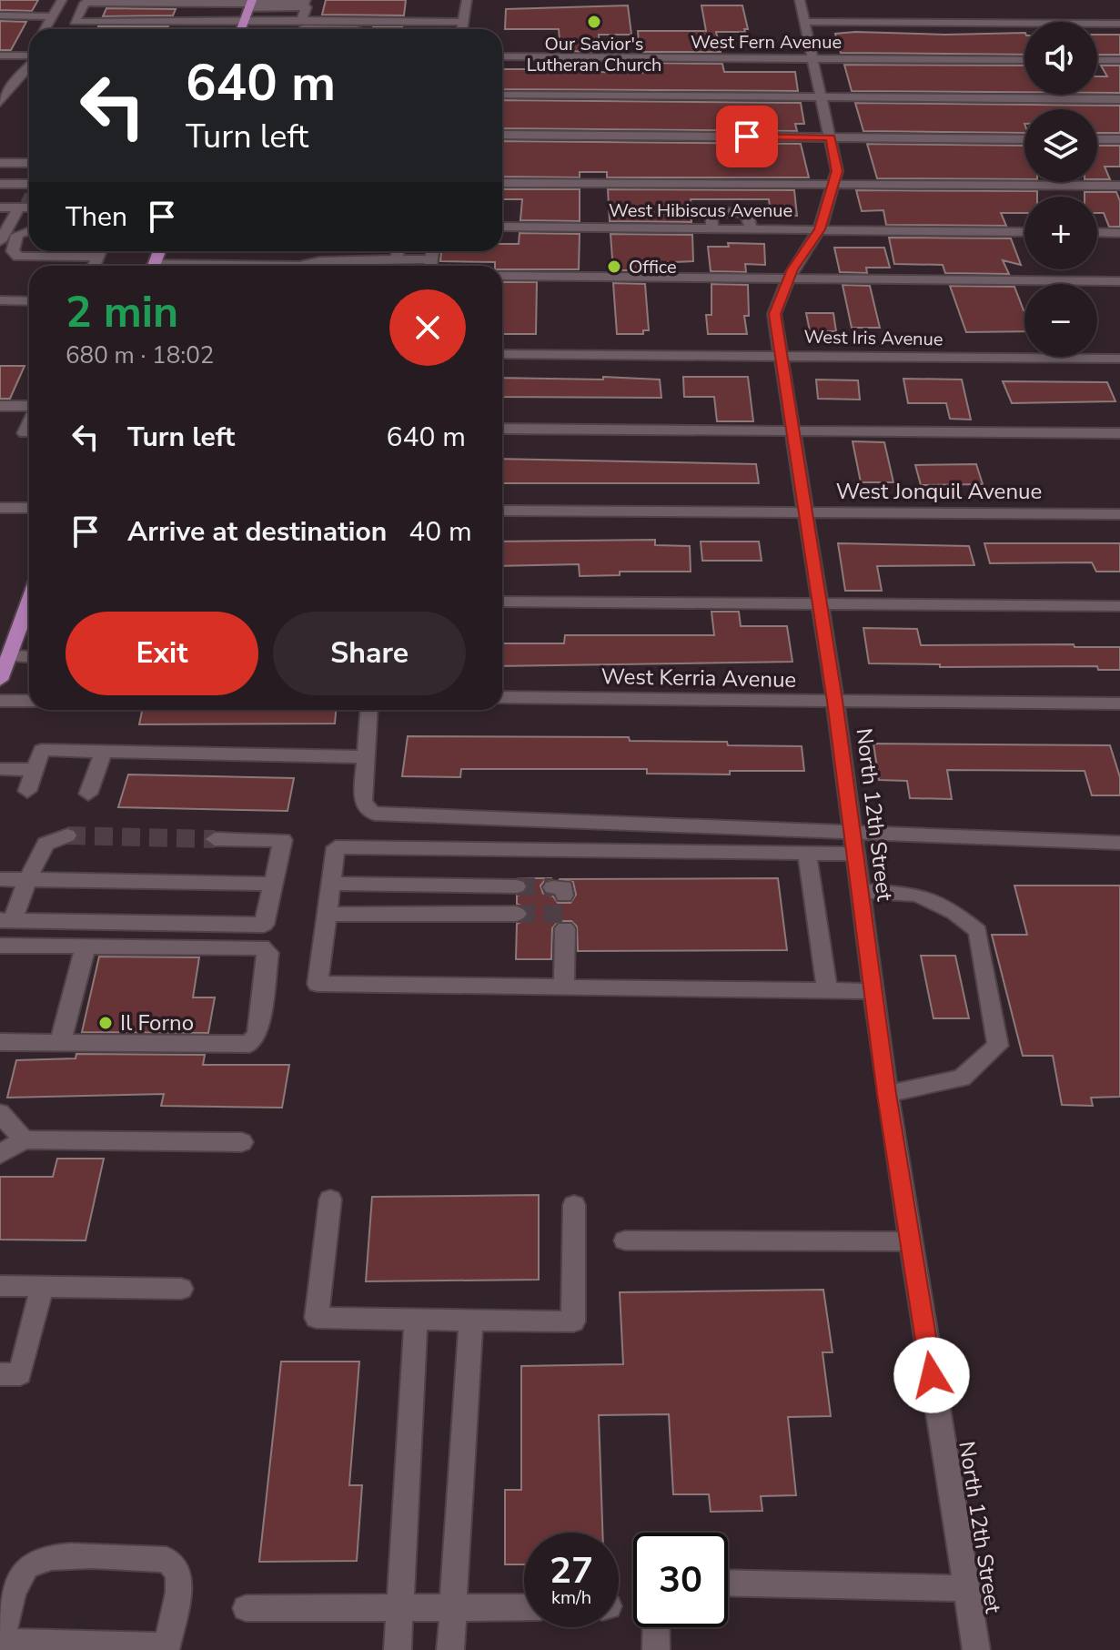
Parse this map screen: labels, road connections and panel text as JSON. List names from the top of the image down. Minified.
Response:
{"streets":{"street":["West Fern Avenue","West Hibiscus Avenue","West Iris Avenue","West Jonquil Avenue","West Kerria Avenue","North 12th Street"]},"crossings":[["West Fern Avenue","North 12th Street"],["West Hibiscus Avenue","North 12th Street"],["West Iris Avenue","North 12th Street"],["West Jonquil Avenue","North 12th Street"],["West Kerria Avenue","North 12th Street"]],"places":["Our Savior's Lutheran Church","Office","Il Forno"],"page":{"map_buttons":["+","−"],"turn":["640 m","Turn left"],"then":"Then","heading":["2 min","680 m · 18:02"],"list":[{"name":"Turn left","value":"640 m"},{"name":"Arrive at destination","value":"40 m"}],"buttons":["Exit","Share"],"speed":"27 km/h","limit":"30"}}
